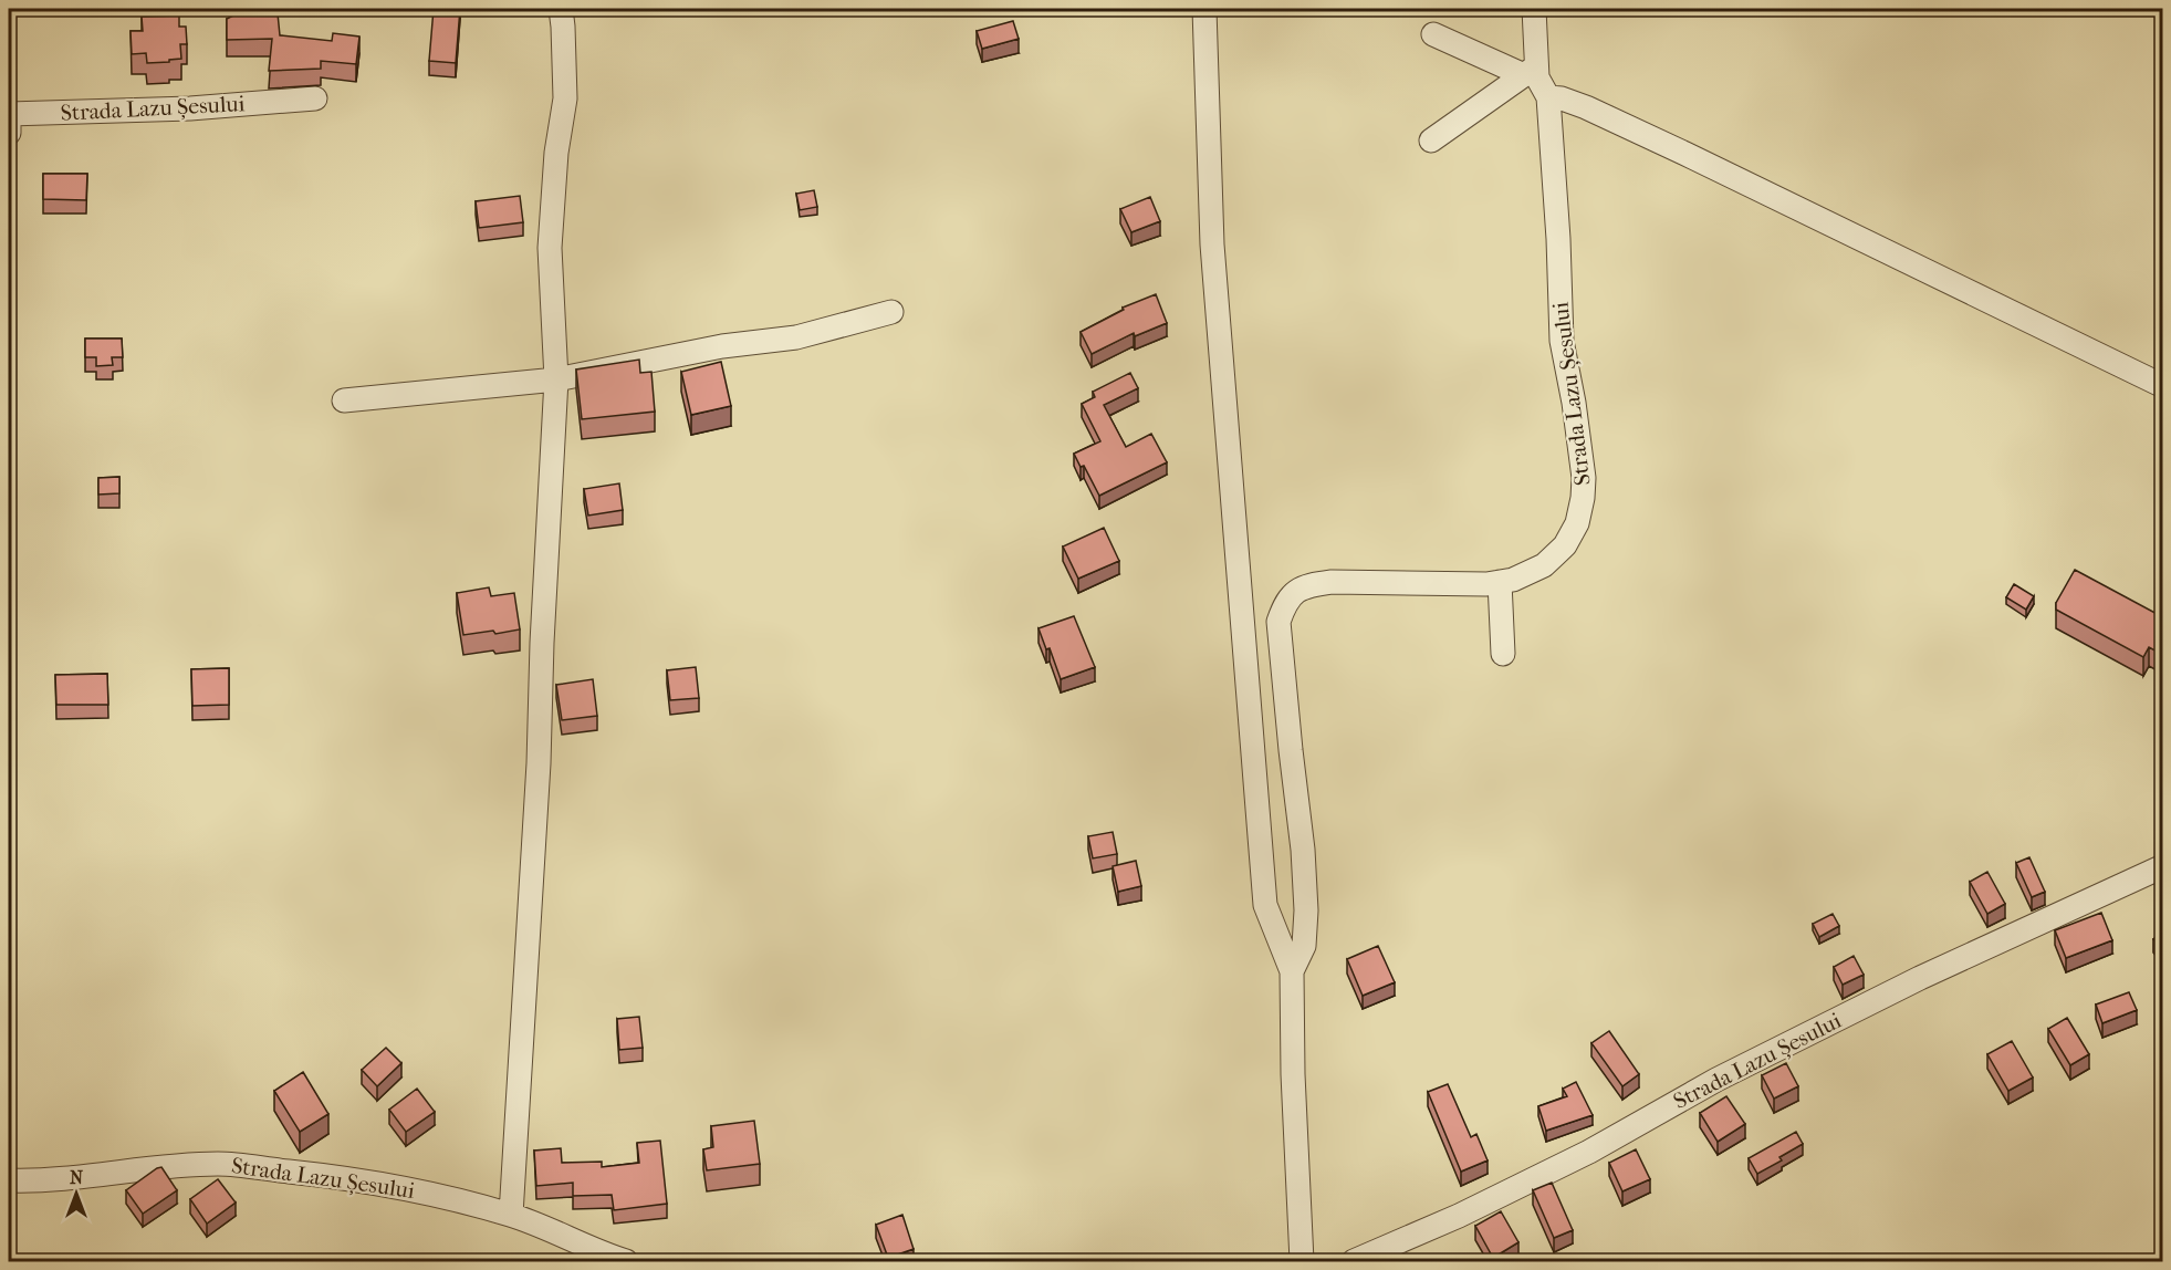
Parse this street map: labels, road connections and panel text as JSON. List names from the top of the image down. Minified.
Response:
{"streets":{"street":["Strada Lazu Șesului"]},"north":"top"}
